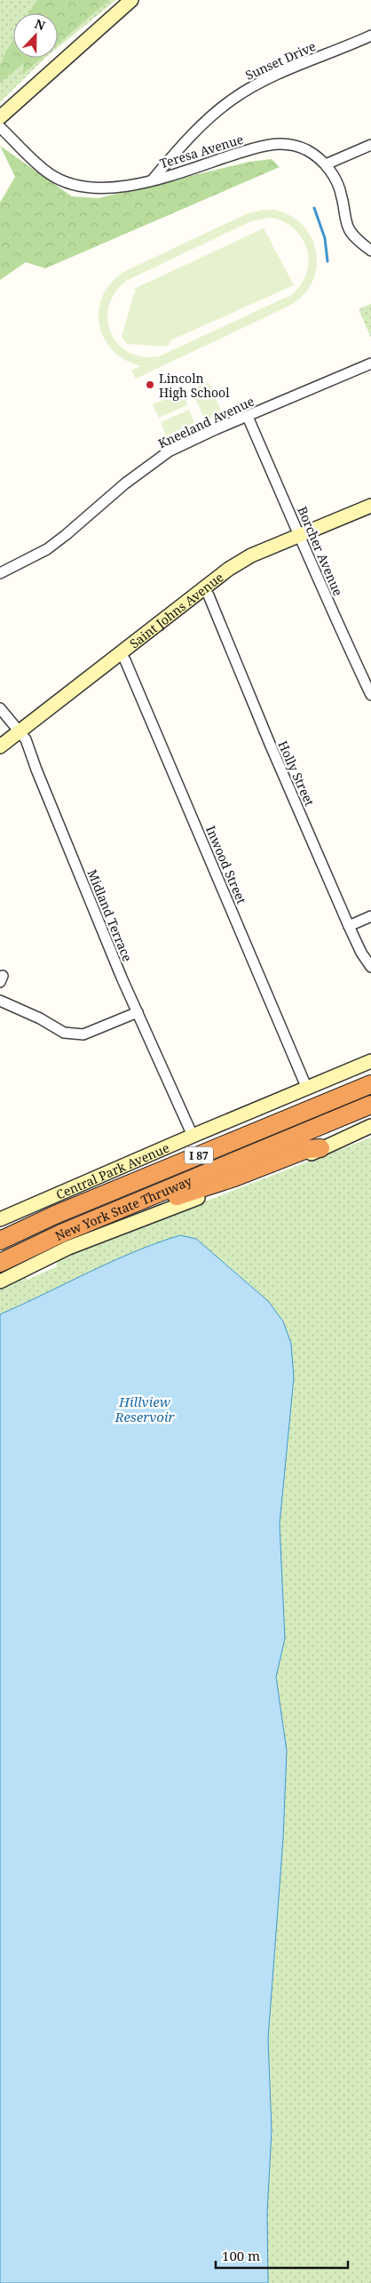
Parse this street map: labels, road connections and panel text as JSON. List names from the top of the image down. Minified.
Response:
{"streets":{"highway":["I 87","New York State Thruway"],"main road":["Saint Johns Avenue","Central Park Avenue"],"street":["Sunset Drive","Teresa Avenue","Kneeland Avenue","Borcher Avenue","Holly Street","Inwood Street","Midland Terrace"]},"crossings":[["Sunset Drive","Teresa Avenue"],["Kneeland Avenue","Borcher Avenue"],["Borcher Avenue","Saint Johns Avenue"],["Saint Johns Avenue","Holly Street"],["Saint Johns Avenue","Inwood Street"],["Saint Johns Avenue","Midland Terrace"],["Inwood Street","Central Park Avenue"],["Midland Terrace","Central Park Avenue"]],"water":["Hillview Reservoir"],"places":["Lincoln High School"],"scale_bar":"100 m","north":"top"}
